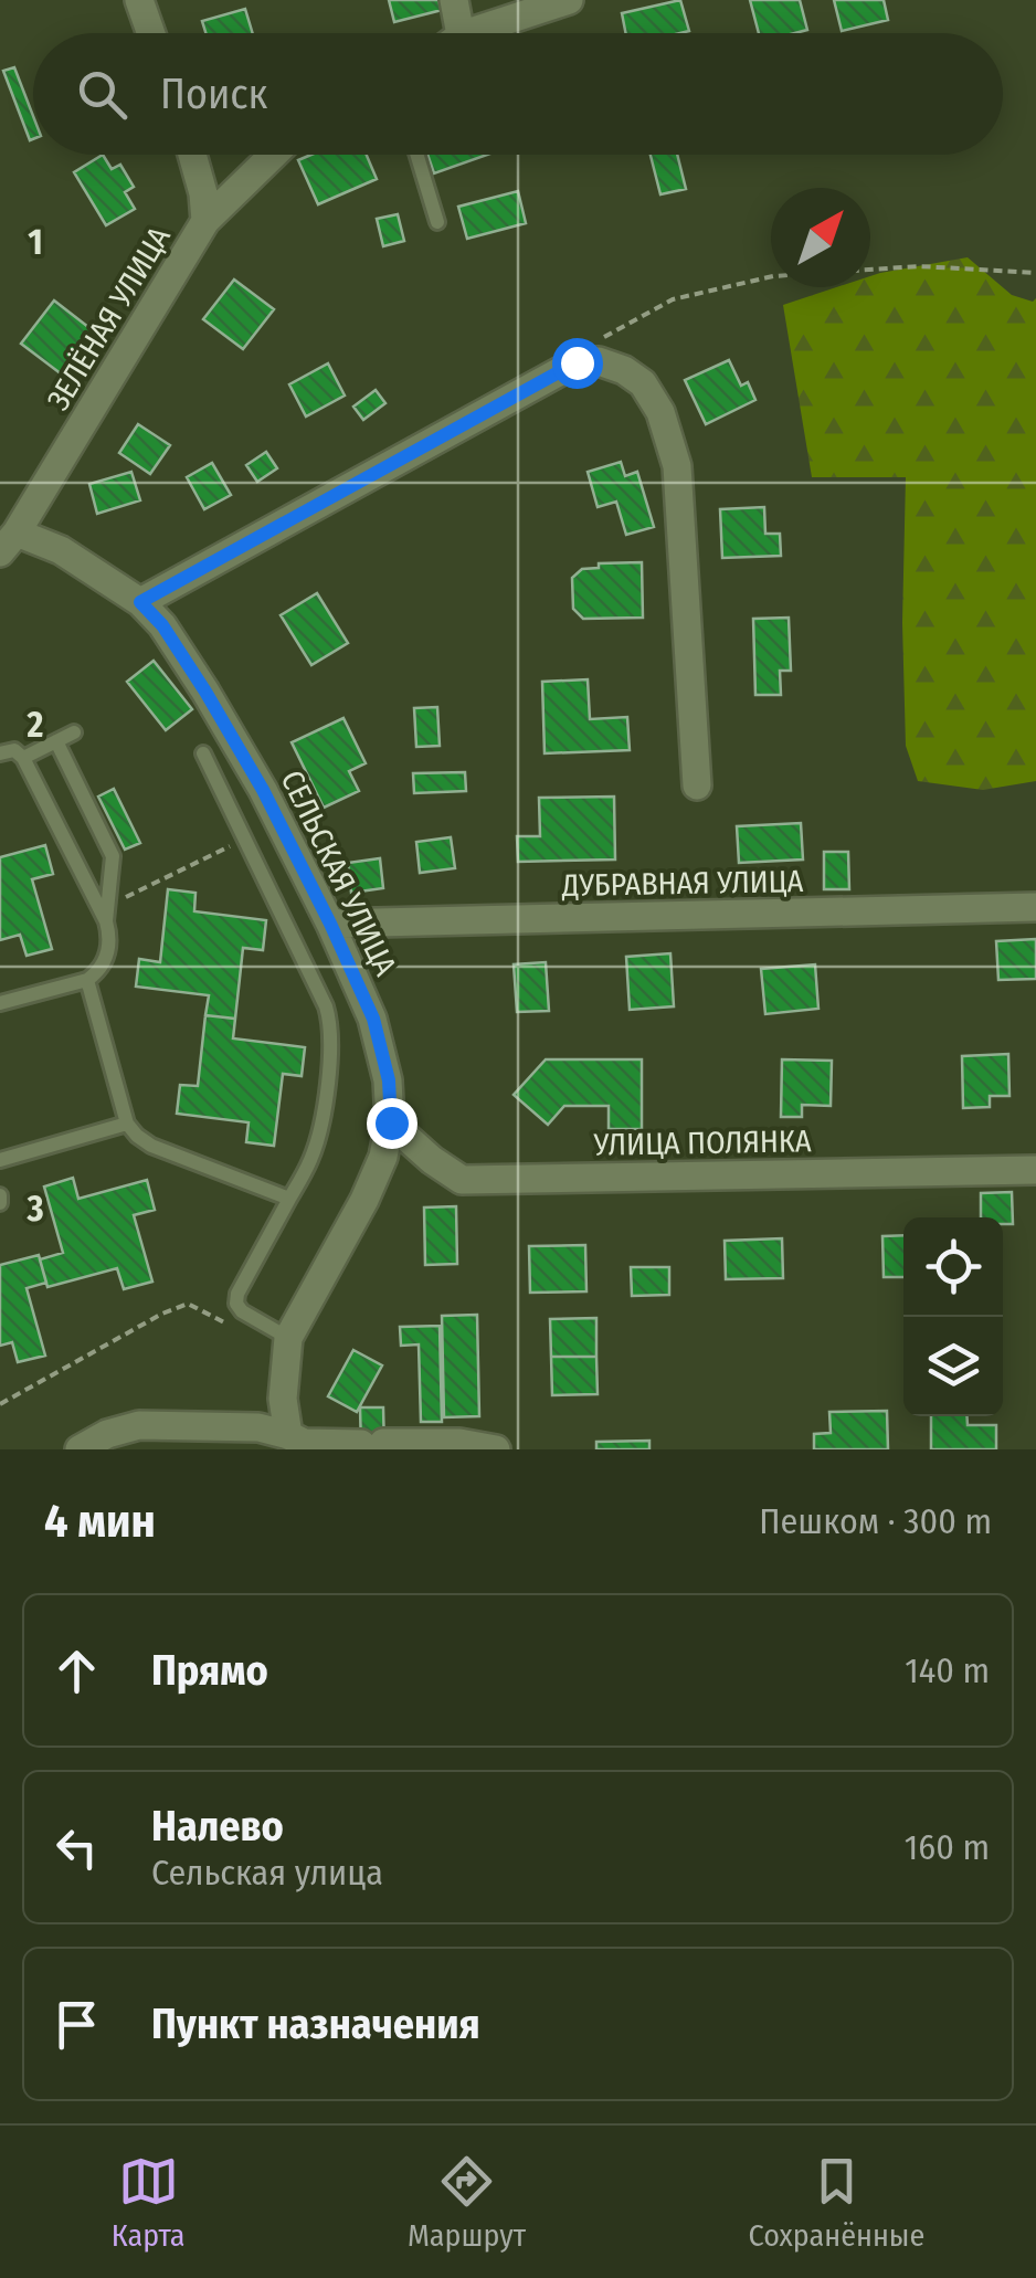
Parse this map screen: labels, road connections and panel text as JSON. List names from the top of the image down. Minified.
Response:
{"streets":{"street":["ЗЕЛЁНАЯ УЛИЦА","СЕЛЬСКАЯ УЛИЦА","ДУБРАВНАЯ УЛИЦА","УЛИЦА ПОЛЯНКА"]},"crossings":[["ЗЕЛЁНАЯ УЛИЦА","СЕЛЬСКАЯ УЛИЦА"],["СЕЛЬСКАЯ УЛИЦА","ДУБРАВНАЯ УЛИЦА"],["СЕЛЬСКАЯ УЛИЦА","УЛИЦА ПОЛЯНКА"]],"north":"top right","page":{"search":"Поиск","heading":["4 мин","Пешком · 300 m"],"list":[["Прямо","140 m"],["Налево","Сельская улица","160 m"],"Пункт назначения"],"nav":["Карта","Маршрут","Сохранённые"]},"grid":{"rows":["1","2","3"]}}
